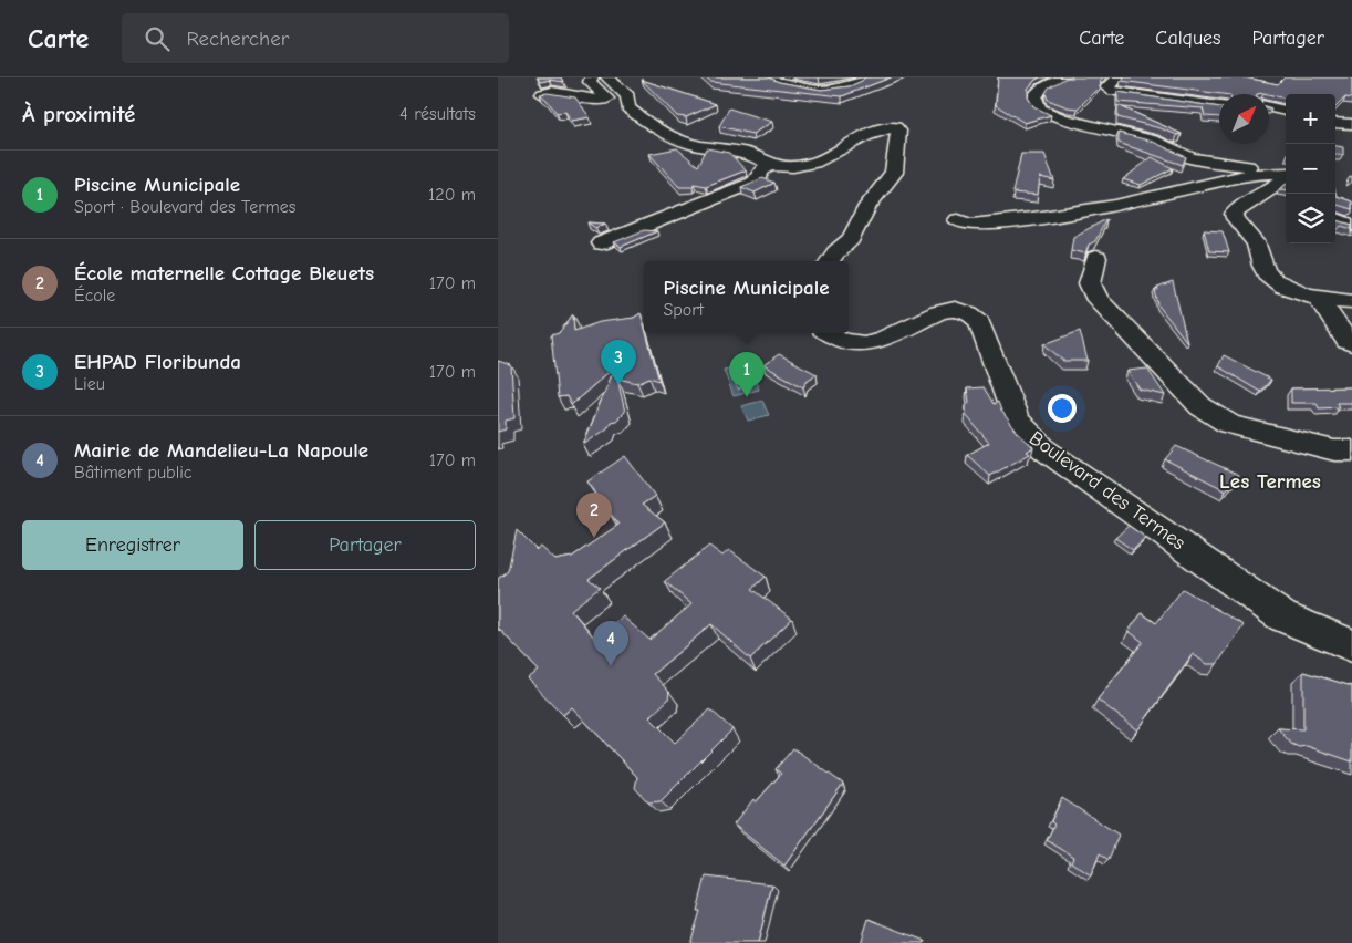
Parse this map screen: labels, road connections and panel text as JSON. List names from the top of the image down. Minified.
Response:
{"streets":{"street":["Boulevard des Termes"]},"districts":["Les Termes"],"north":"top right","page":{"header":"Carte","search":"Rechercher","nav":["Carte","Calques","Partager"],"heading":["À proximité","4 résultats"],"map_buttons":["+","−"],"list":[{"mark":"1","name":"Piscine Municipale","note":"Sport · Boulevard des Termes","value":"120 m"},{"mark":"2","name":"École maternelle Cottage Bleuets","note":"École","value":"170 m"},{"mark":"3","name":"EHPAD Floribunda","note":"Lieu","value":"170 m"},{"mark":"4","name":"Mairie de Mandelieu-La Napoule","note":"Bâtiment public","value":"170 m"}],"popup":["Piscine Municipale","Sport"],"pins":["3","1","2","4"],"buttons":["Enregistrer","Partager"]}}
